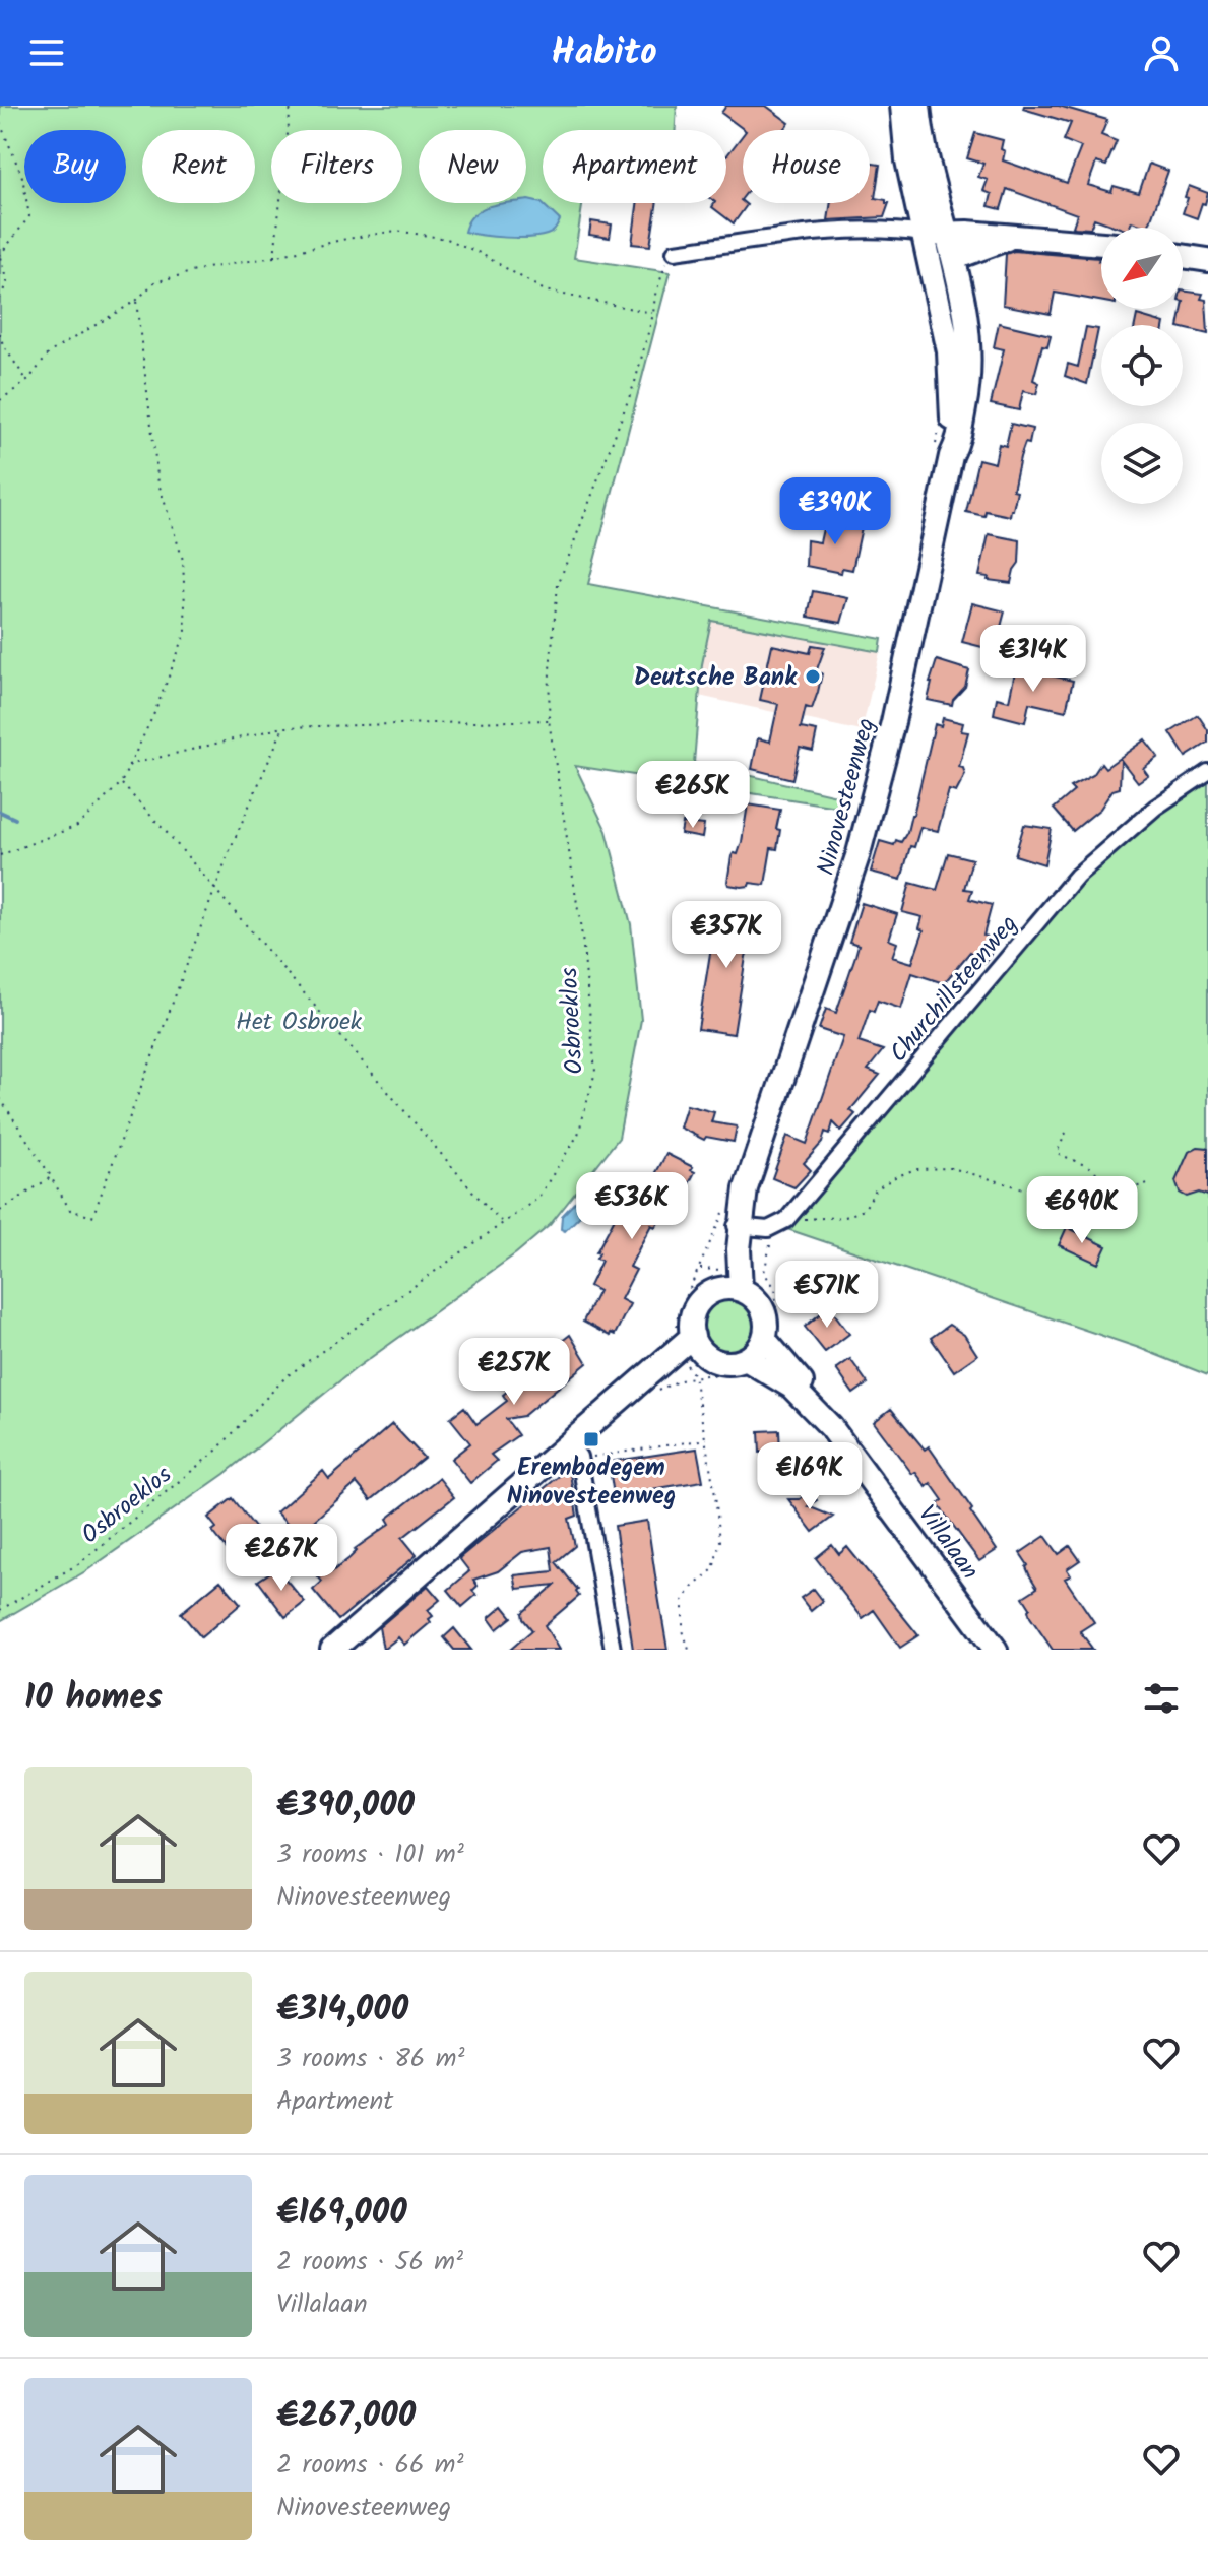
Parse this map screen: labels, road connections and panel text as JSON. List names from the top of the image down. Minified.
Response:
{"streets":{"main road":["Ninovesteenweg","Villalaan"],"street":["Churchillsteenweg"],"path":["Osbroeklos"]},"crossings":[["Ninovesteenweg","Villalaan"]],"parks":["Het Osbroek"],"places":{"other":["Deutsche Bank"],"transit":["Erembodegem Ninovesteenweg"]},"north":"bottom left","page":{"header":"Habito","chip":["Buy","Rent","Filters","New","Apartment","House"],"price":["€390K","€314K","€265K","€357K","€536K","€690K","€571K","€257K","€169K","€267K"],"heading":"10 homes","list":[{"name":"€390,000","note":"3 rooms · 101 m² · Ninovesteenweg"},{"name":"€314,000","note":"3 rooms · 86 m² · Apartment"},{"name":"€169,000","note":"2 rooms · 56 m² · Villalaan"},{"name":"€267,000","note":"2 rooms · 66 m² · Ninovesteenweg"}]}}
